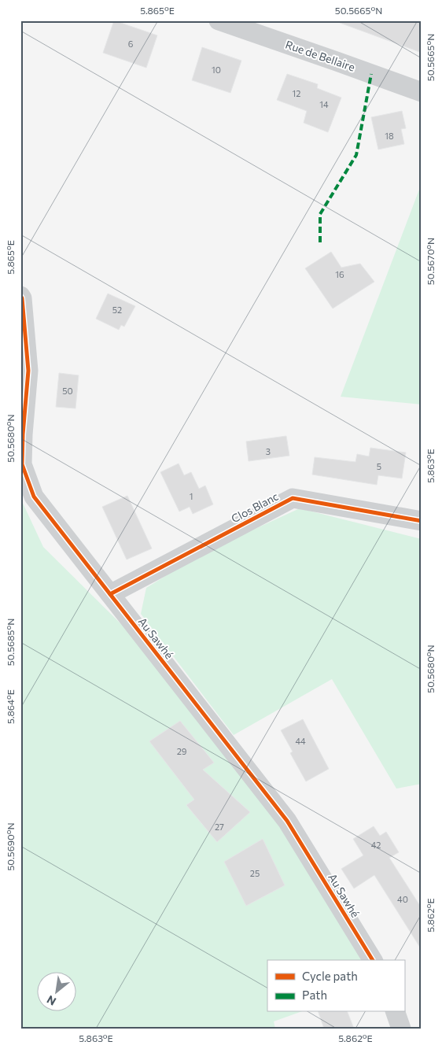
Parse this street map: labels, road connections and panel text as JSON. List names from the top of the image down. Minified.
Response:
{"streets":{"street":["Rue de Bellaire","Clos Blanc","Au Sawhé"]},"crossings":[["Clos Blanc","Au Sawhé"]],"house_numbers":["6","10","12","14","18","16","52","50","3","5","1","44","29","27","42","25","40"],"legend":["Cycle path","Path"],"north":"bottom left","coordinates":["5.865°E","50.5665°N","50.5670°N","50.5680°N","5.863°E","50.5685°N","5.864°E","50.5690°N","5.862°E"]}
